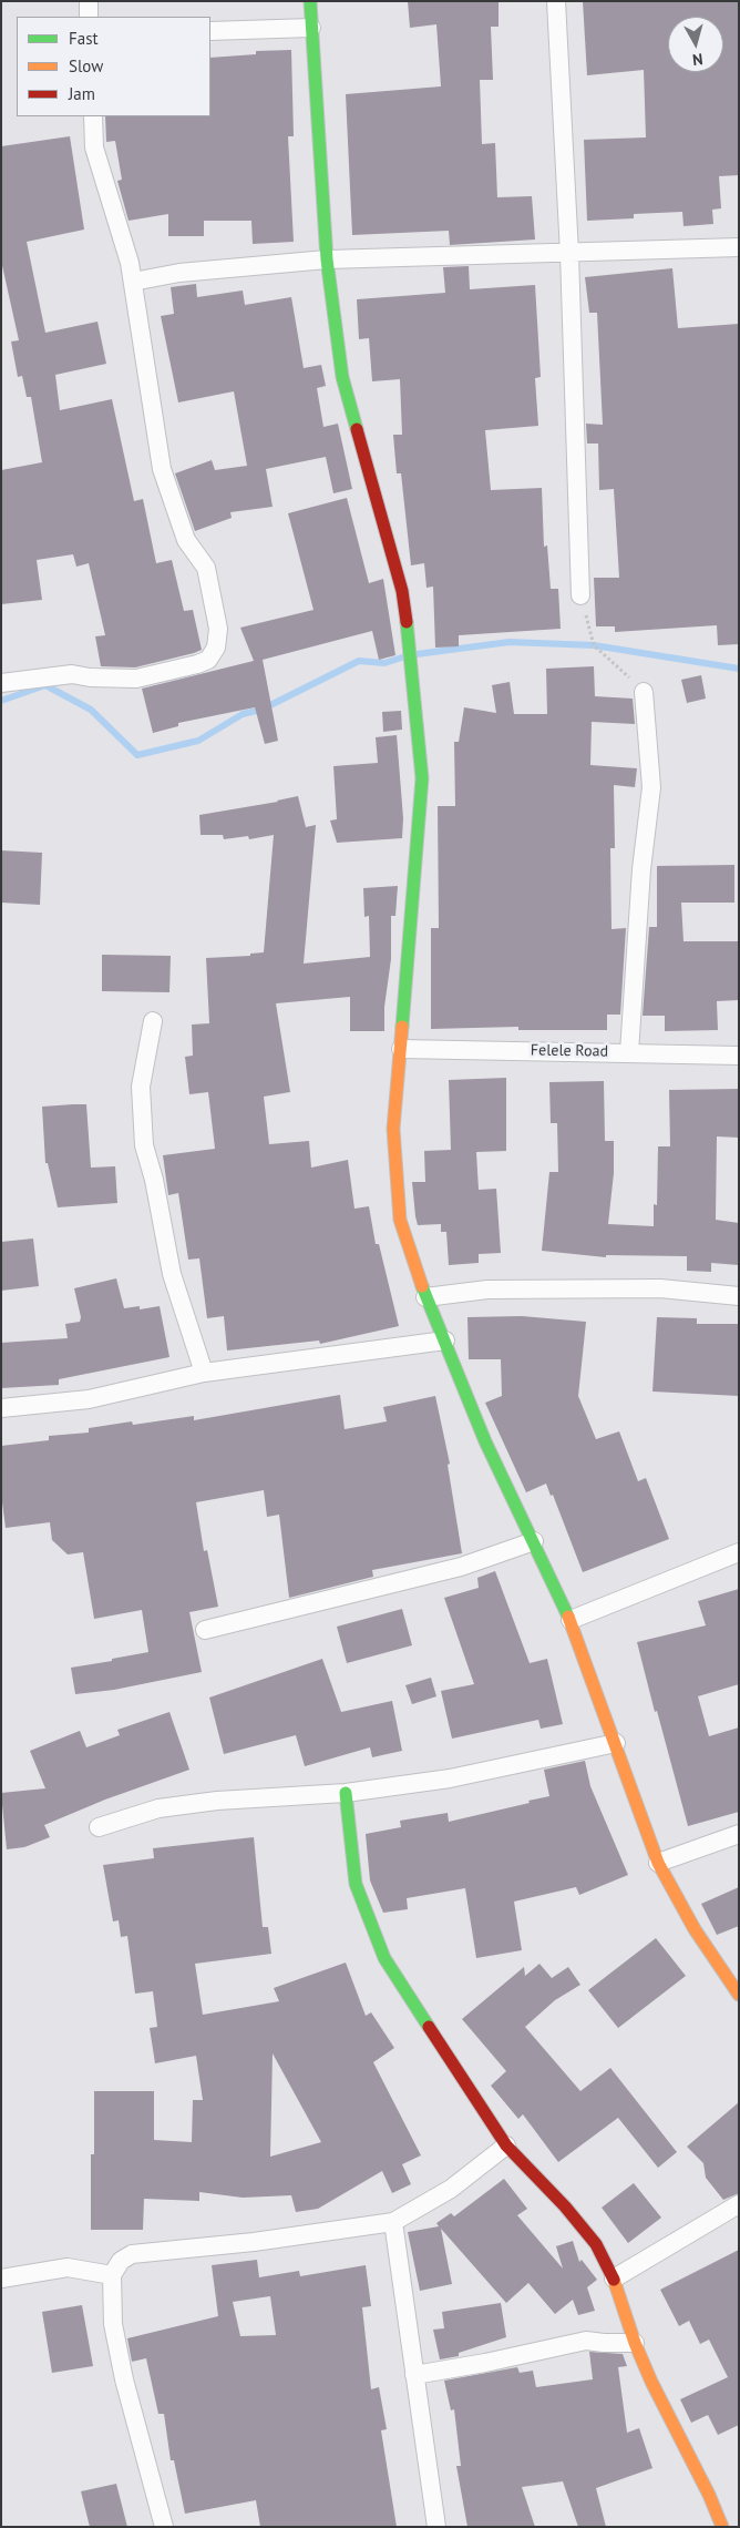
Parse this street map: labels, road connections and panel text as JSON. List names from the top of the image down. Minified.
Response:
{"streets":{"street":["Felele Road"]},"legend":["Fast","Slow","Jam"],"north":"bottom"}
